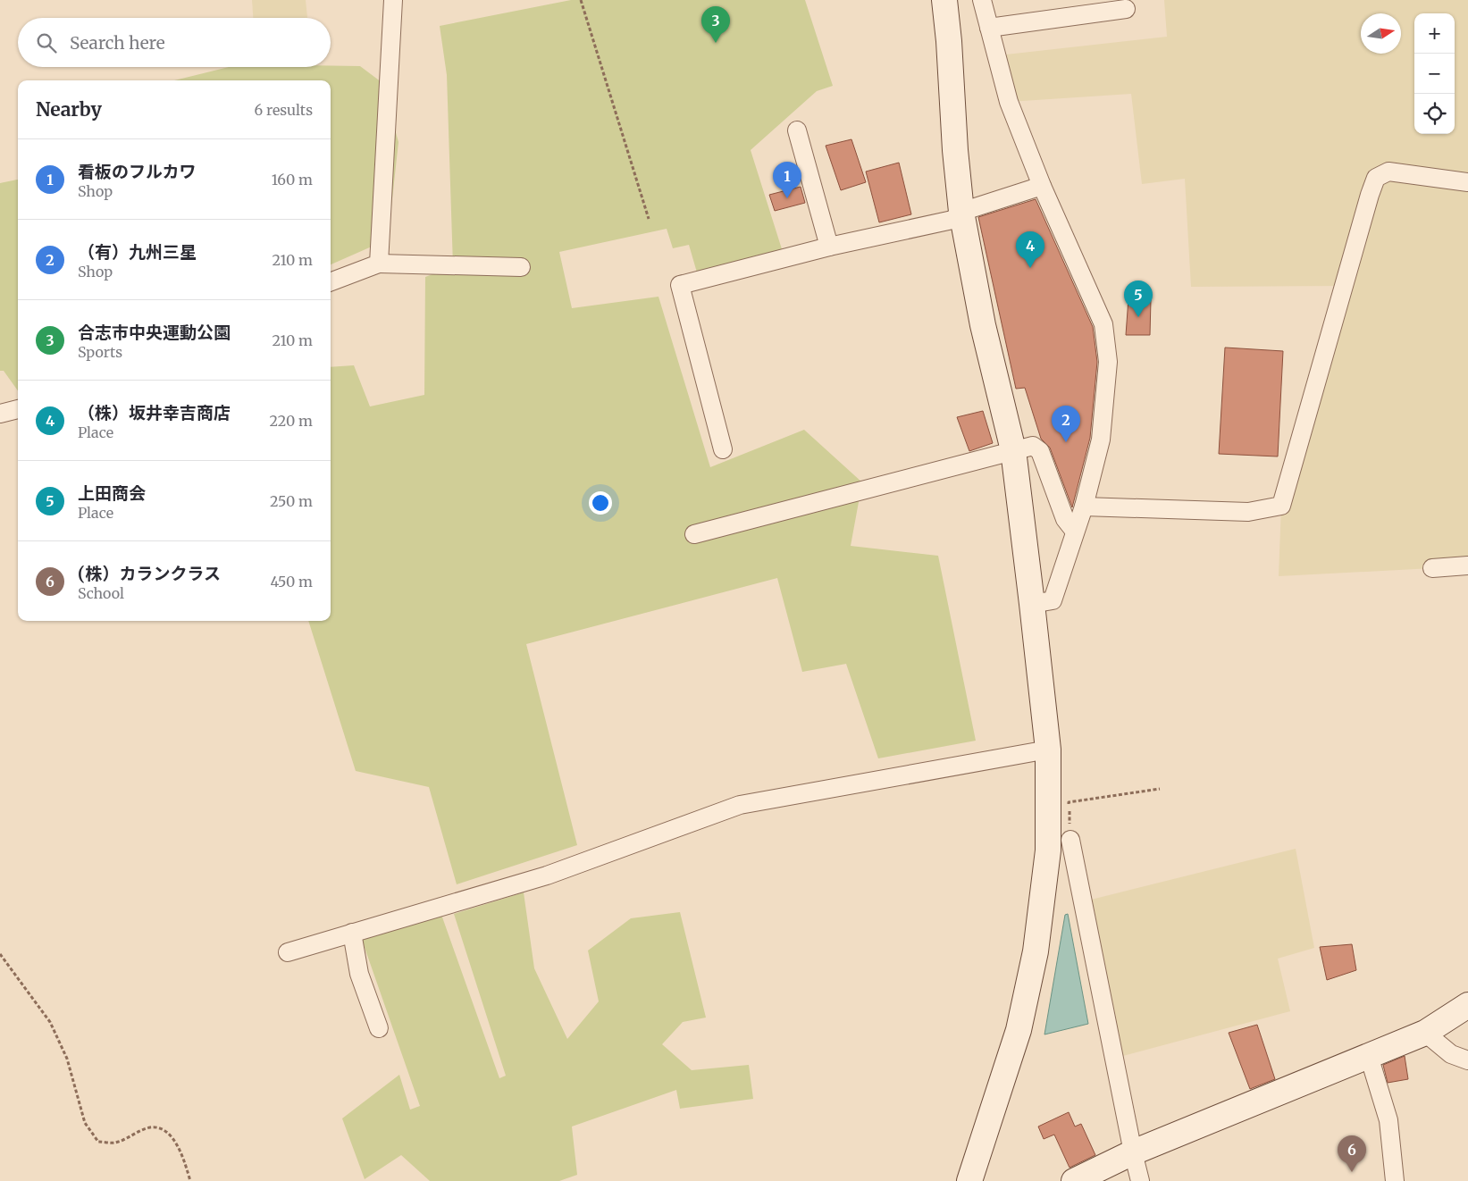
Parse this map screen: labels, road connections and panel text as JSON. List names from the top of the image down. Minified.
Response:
{"north":"right","page":{"pins":["3","1","4","5","2","6"],"map_buttons":["+","−"],"search":"Search here","heading":["Nearby","6 results"],"list":[{"mark":"1","name":"看板のフルカワ","note":"Shop","value":"160 m"},{"mark":"2","name":"（有）九州三星","note":"Shop","value":"210 m"},{"mark":"3","name":"合志市中央運動公園","note":"Sports","value":"210 m"},{"mark":"4","name":"（株）坂井幸吉商店","note":"Place","value":"220 m"},{"mark":"5","name":"上田商会","note":"Place","value":"250 m"},{"mark":"6","name":"(株）カランクラス","note":"School","value":"450 m"}]}}
